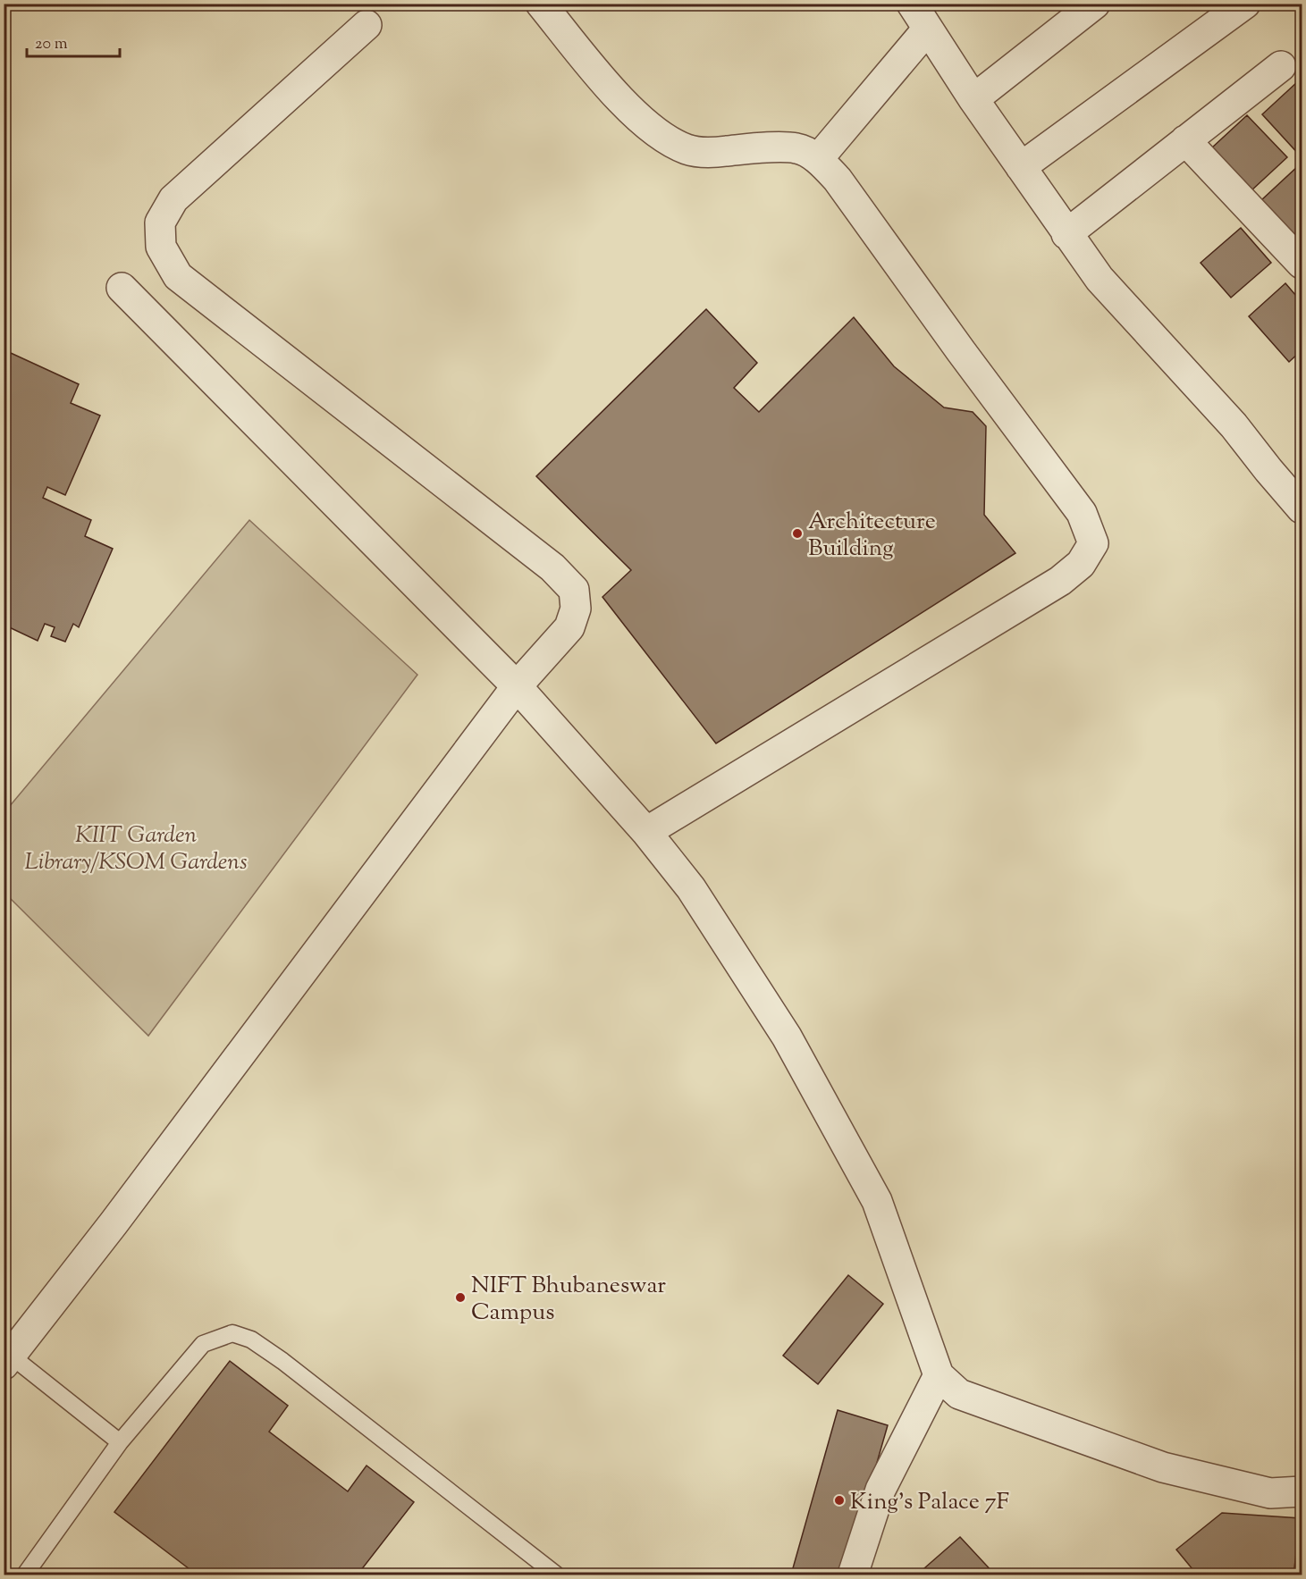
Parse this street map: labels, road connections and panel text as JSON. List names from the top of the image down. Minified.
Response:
{"parks":["KIIT Garden Library/KSOM Gardens"],"places":["Architecture Building","NIFT Bhubaneswar Campus","King's Palace 7F"],"scale_bar":"20 m"}
